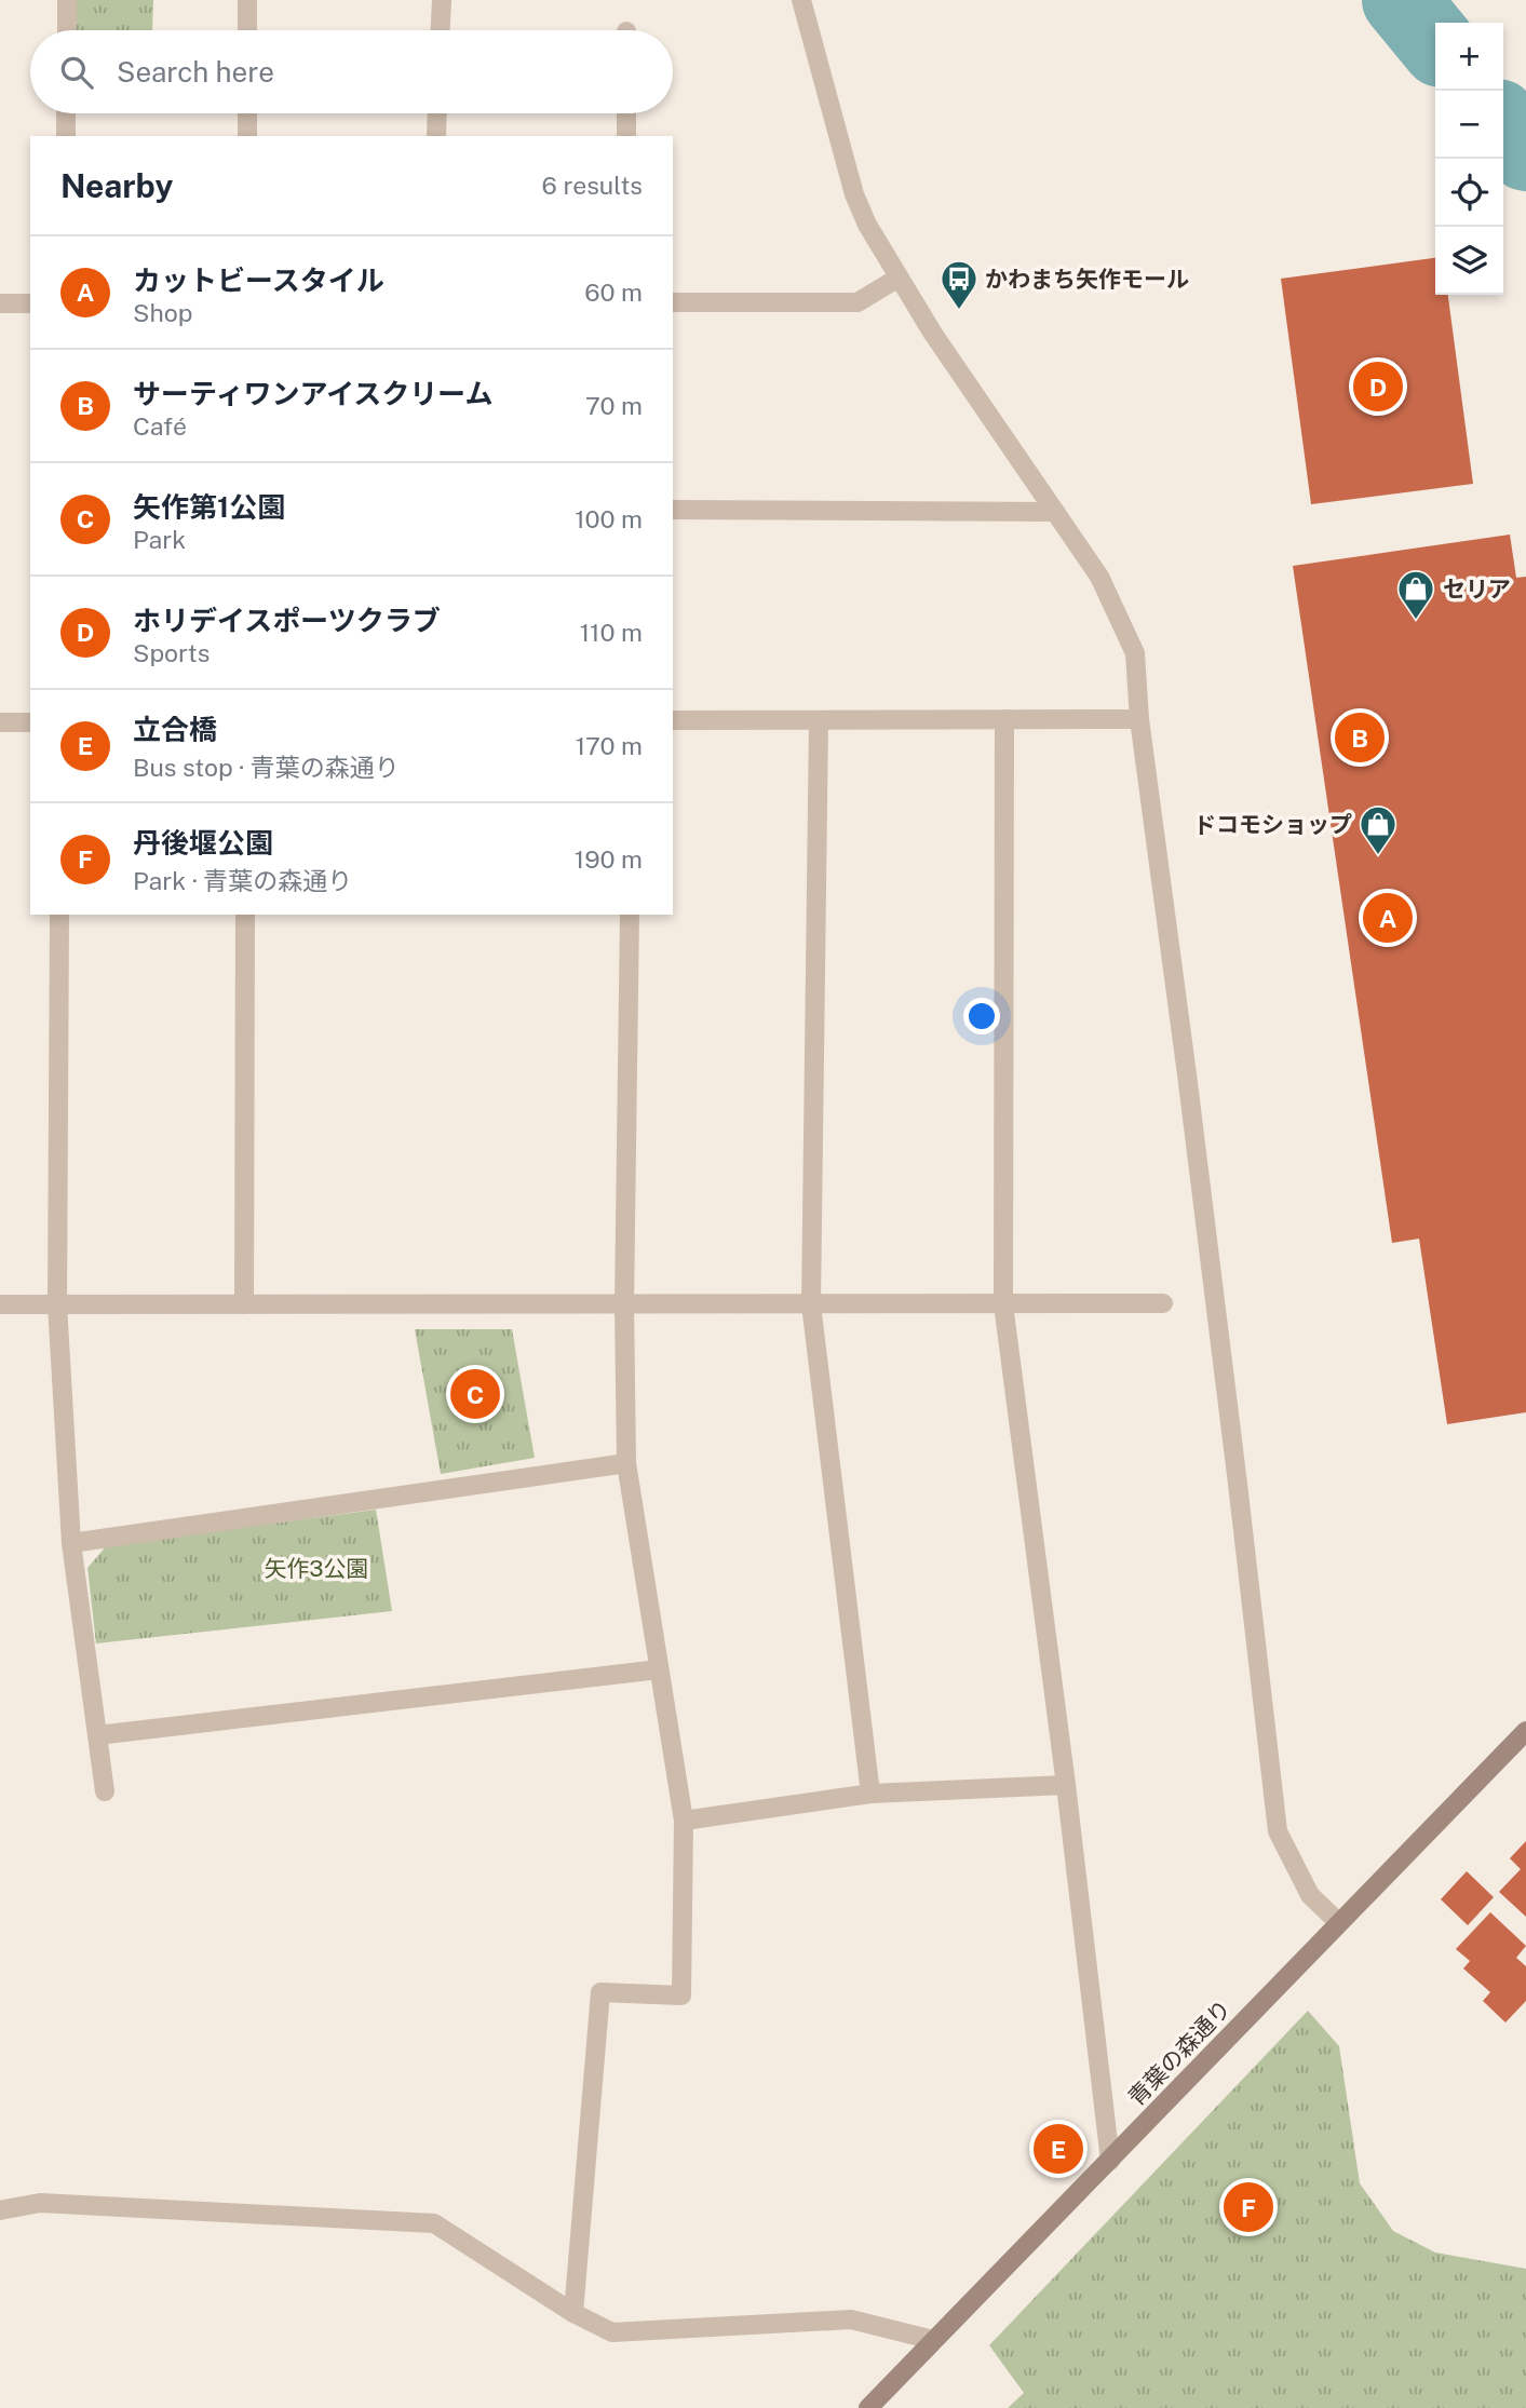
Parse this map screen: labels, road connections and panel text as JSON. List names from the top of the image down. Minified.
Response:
{"streets":{"street":["青葉の森通り"]},"parks":["矢作3公園"],"places":{"bus stop":["かわまち矢作モール"],"shop":["セリア","ドコモショップ"]},"page":{"map_buttons":["+","−"],"search":"Search here","heading":["Nearby","6 results"],"list":[{"mark":"A","name":"カットビースタイル","note":"Shop","value":"60 m"},{"mark":"B","name":"サーティワンアイスクリーム","note":"Café","value":"70 m"},{"mark":"C","name":"矢作第1公園","note":"Park","value":"100 m"},{"mark":"D","name":"ホリデイスポーツクラブ","note":"Sports","value":"110 m"},{"mark":"E","name":"立合橋","note":"Bus stop · 青葉の森通り","value":"170 m"},{"mark":"F","name":"丹後堰公園","note":"Park · 青葉の森通り","value":"190 m"}],"pins":["D","B","A","C","E","F"]}}
